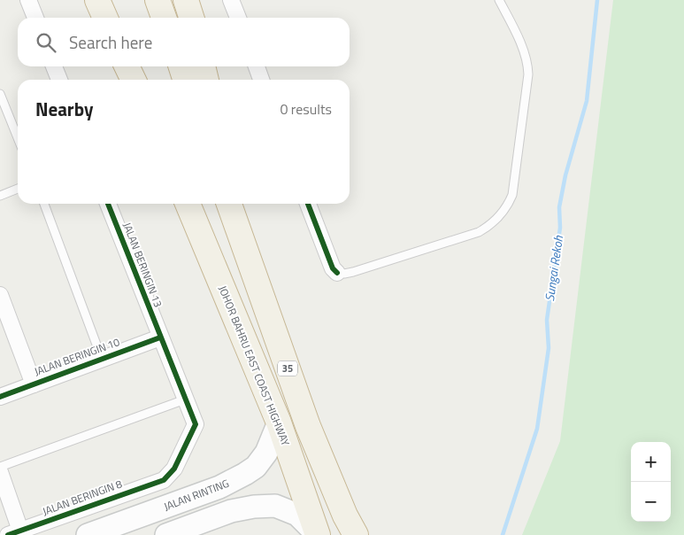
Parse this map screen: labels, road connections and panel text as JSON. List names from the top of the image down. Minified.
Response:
{"streets":{"highway":["JOHOR BAHRU EAST COAST HIGHWAY","35"],"main road":["JALAN RINTING"],"street":["JALAN BERINGIN 13","JALAN BERINGIN 10","JALAN BERINGIN 8"]},"crossings":[["JALAN BERINGIN 13","JALAN BERINGIN 10"],["JALAN BERINGIN 13","JALAN BERINGIN 8"],["JOHOR BAHRU EAST COAST HIGHWAY","JALAN RINTING"]],"water":["Sungai Rekoh"],"page":{"search":"Search here","heading":["Nearby","0 results"],"map_buttons":["+","−"]}}
